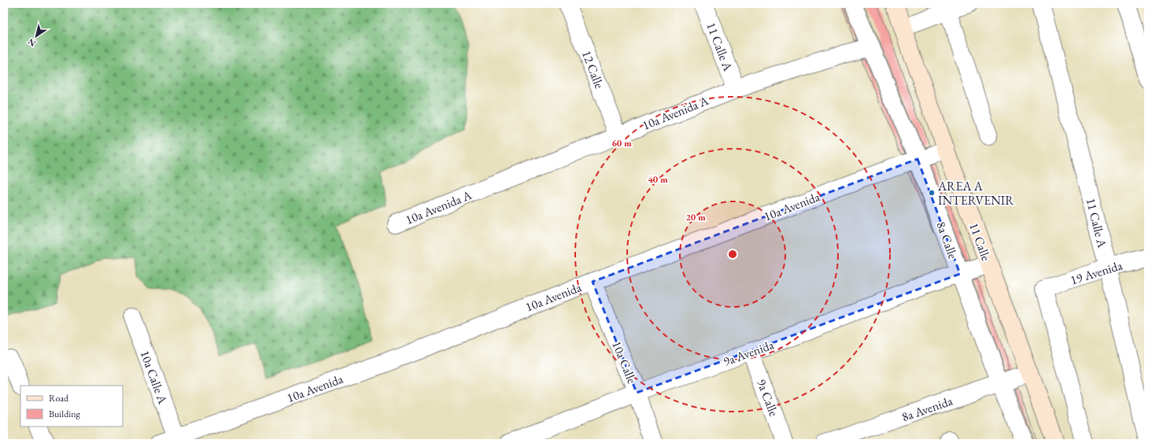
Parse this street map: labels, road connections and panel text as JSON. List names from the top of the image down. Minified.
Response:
{"streets":{"street":["11 Calle A","12 Calle","10a Avenida A","10a Avenida","8a Calle","11 Calle","19 Avenida","9a Avenida","10a Calle","10a Calle A","9a Calle","8a Avenida"]},"crossings":[["11 Calle A","10a Avenida A"],["11 Calle A","19 Avenida"],["12 Calle","10a Avenida A"],["10a Avenida A","8a Calle"],["10a Avenida","8a Calle"],["10a Avenida","11 Calle"],["10a Avenida","10a Calle"],["10a Avenida","10a Calle A"],["8a Calle","9a Avenida"],["8a Calle","8a Avenida"],["11 Calle","9a Avenida"],["11 Calle","8a Avenida"],["9a Avenida","10a Calle"],["9a Avenida","9a Calle"]],"places":["AREA A INTERVENIR"],"legend":["Road","Building"],"north":"bottom left","rings":["60 m","40 m","20 m"]}
